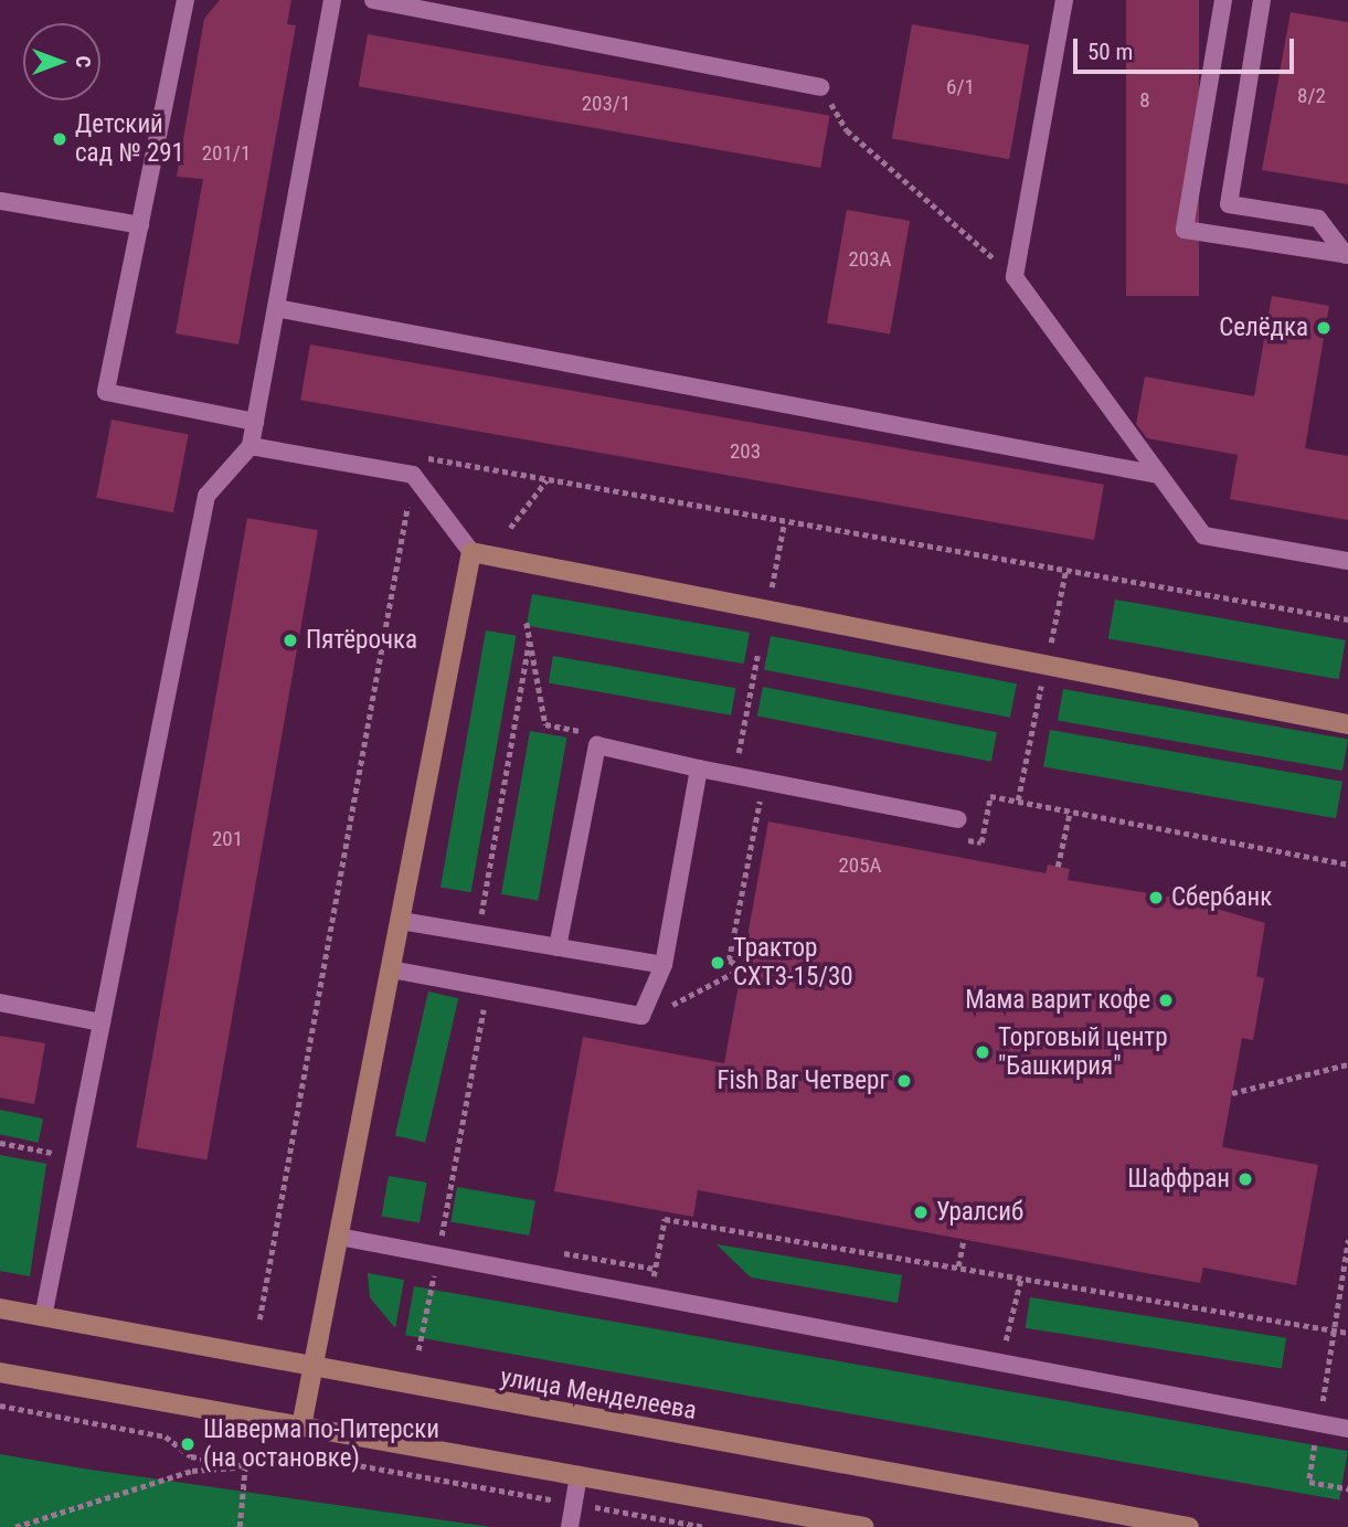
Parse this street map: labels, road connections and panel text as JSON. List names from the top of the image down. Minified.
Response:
{"streets":{"main road":["улица Менделеева"]},"places":["Детский сад № 291","Селёдка","Пятёрочка","Сбербанк","Трактор СХТ3-15/30","Мама варит кофе","Торговый центр \"Башкирия\"","Fish Bar Четверг","Шаффран","Уралсиб","Шаверма по-Питерски (на остановке)"],"house_numbers":["6/1","8/2","8","203/1","201/1","203А","203","201","205А"],"scale_bar":"50 m","north":"right"}
